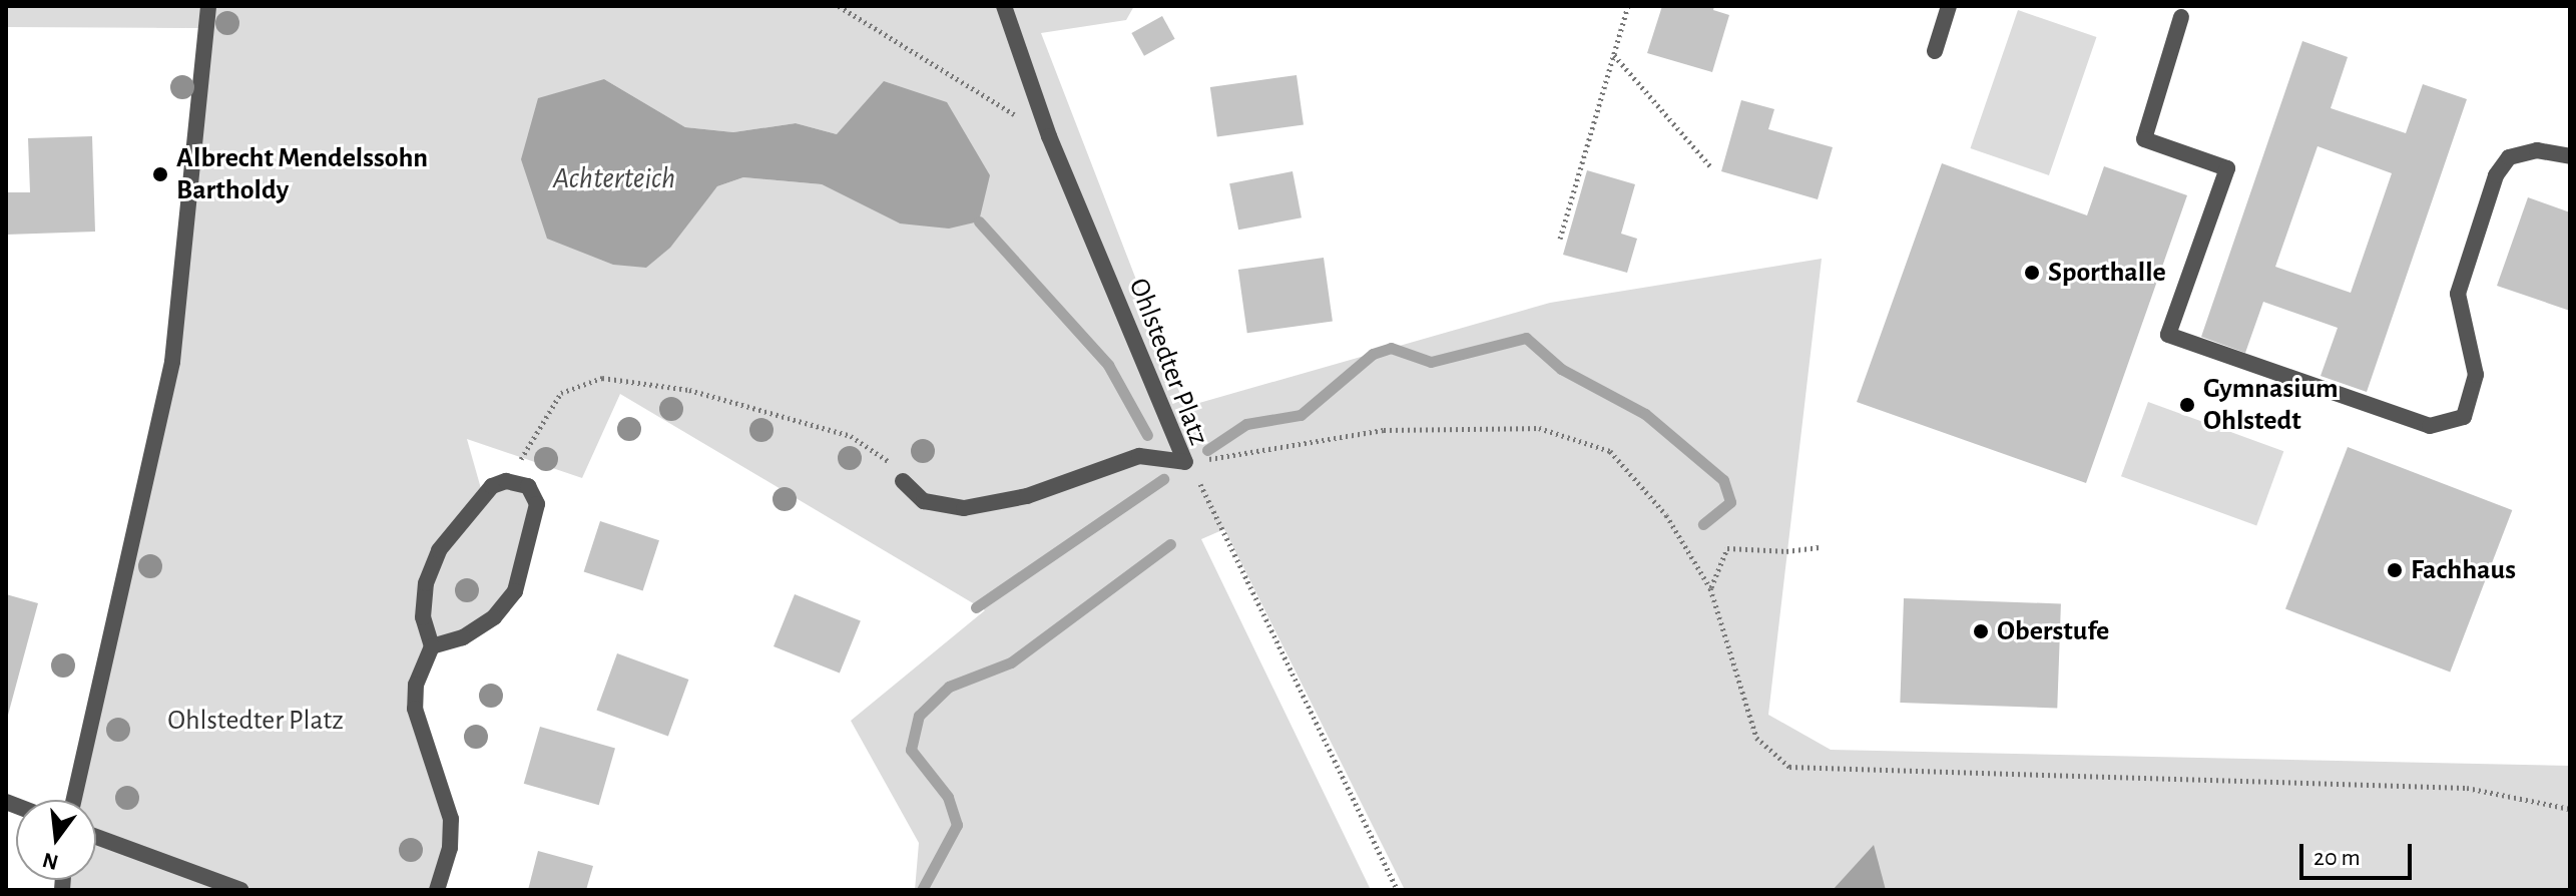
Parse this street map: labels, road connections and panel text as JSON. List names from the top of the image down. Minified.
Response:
{"streets":{"street":["Ohlstedter Platz"]},"water":["Achterteich"],"parks":["Ohlstedter Platz"],"places":["Albrecht Mendelssohn Bartholdy","Sporthalle","Gymnasium Ohlstedt","Fachhaus","Oberstufe"],"scale_bar":"20 m","north":"bottom"}
